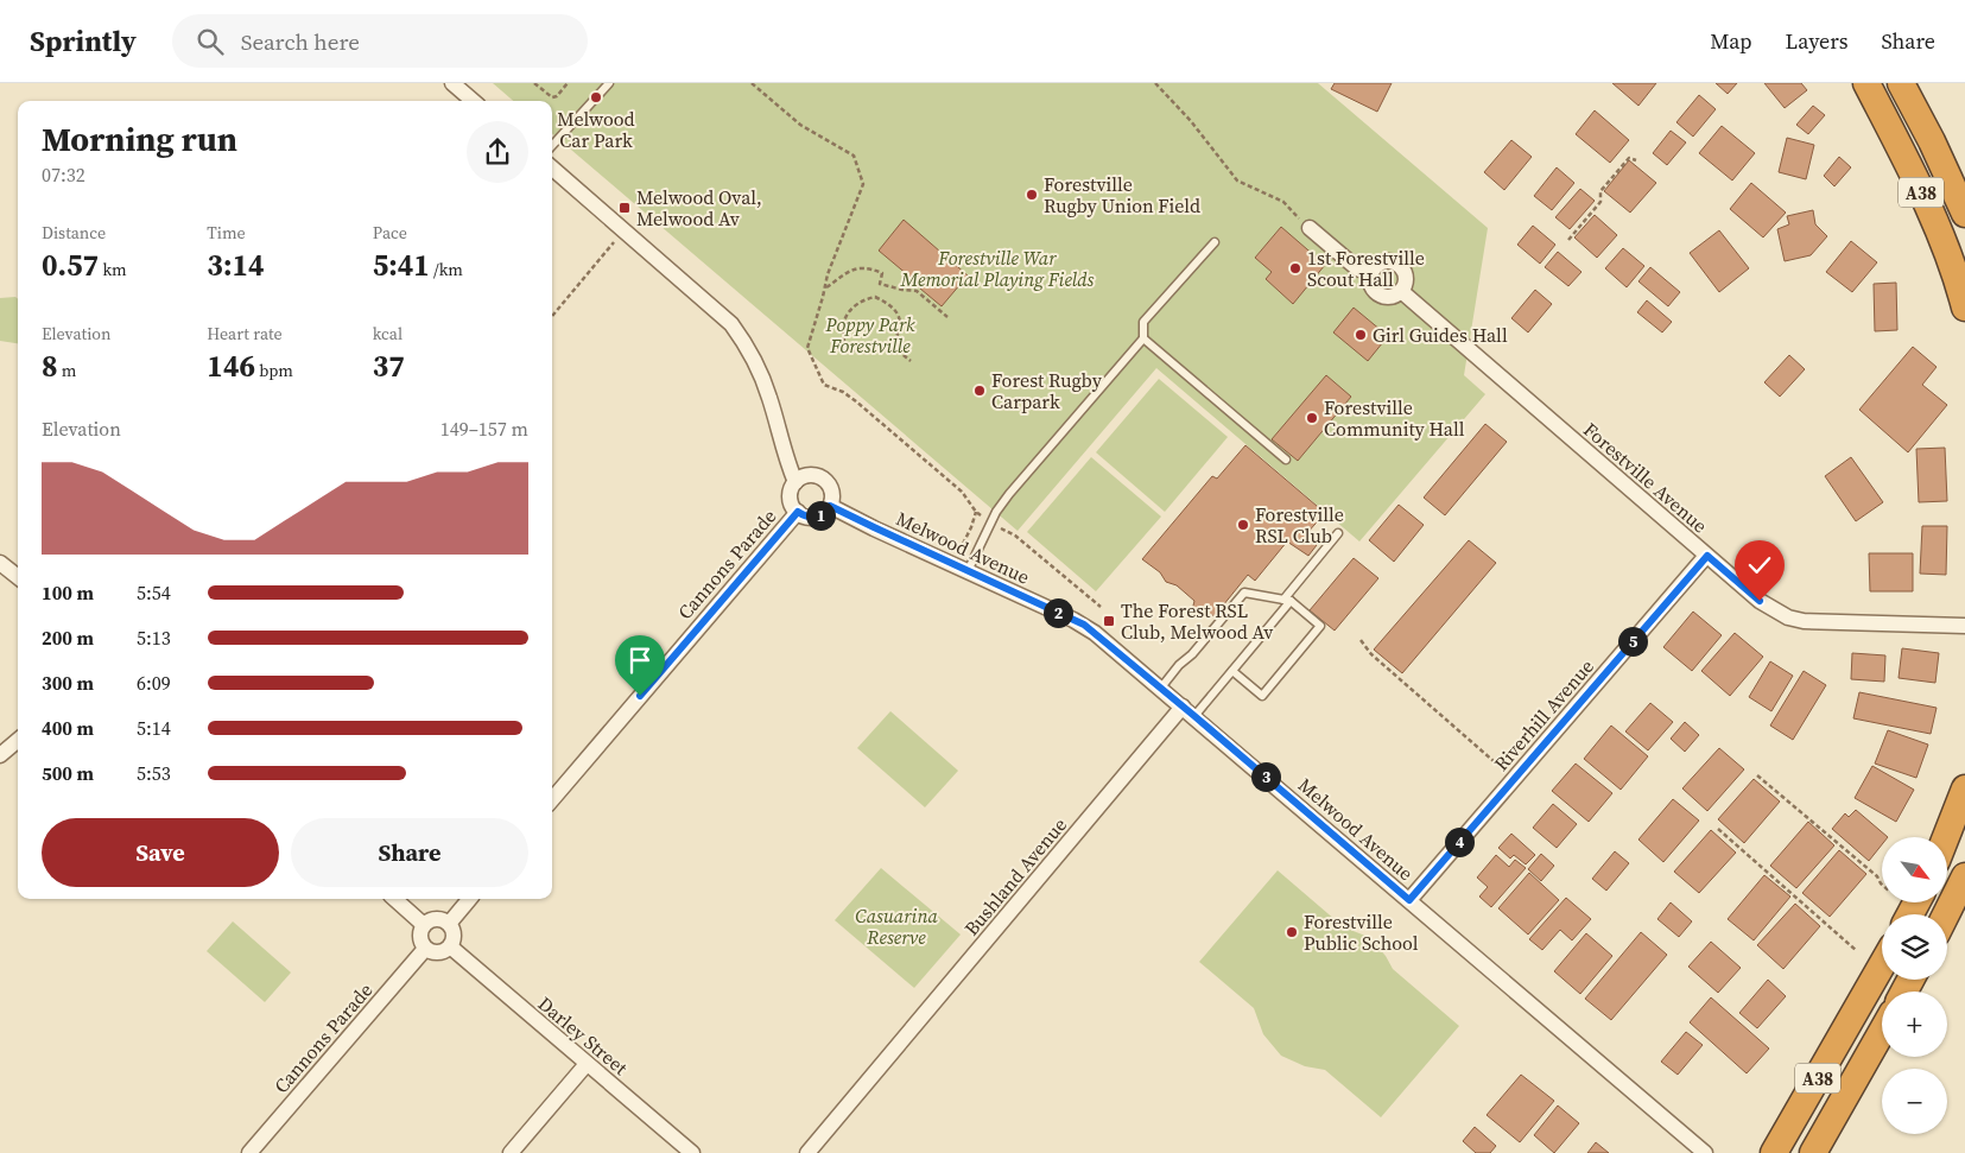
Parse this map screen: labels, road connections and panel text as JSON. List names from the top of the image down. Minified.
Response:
{"streets":{"highway":["A38"],"street":["Forestville Avenue","Melwood Avenue","Cannons Parade","Riverhill Avenue","Bushland Avenue","Darley Street"]},"crossings":[["Forestville Avenue","Riverhill Avenue"],["Melwood Avenue","Cannons Parade"],["Melwood Avenue","Riverhill Avenue"],["Melwood Avenue","Bushland Avenue"],["Cannons Parade","Darley Street"]],"parks":["Forestville War Memorial Playing Fields","Poppy Park Forestville","Casuarina Reserve"],"places":{"other":["Melwood Car Park","Forestville Rugby Union Field","1st Forestville Scout Hall","Girl Guides Hall","Forest Rugby Carpark","Forestville Community Hall","Forestville RSL Club","Forestville Public School"],"transit":["Melwood Oval, Melwood Av","The Forest RSL Club, Melwood Av"]},"north":"bottom right","page":{"header":"Sprintly","search":"Search here","nav":["Map","Layers","Share"],"heading":["Morning run","07:32"],"stats":[["Distance","0.57 km"],["Time","3:14"],["Pace","5:41 /km"],["Elevation","8 m"],["Heart rate","146 bpm"],["kcal","37"]],"chart":["Elevation","149–157 m"],"pins":["1","2","5","3","4"],"list":[{"name":"100 m","note":"5:54"},{"name":"200 m","note":"5:13"},{"name":"300 m","note":"6:09"},{"name":"400 m","note":"5:14"},{"name":"500 m","note":"5:53"}],"buttons":["Save","Share"],"map_buttons":["+","−"]}}
